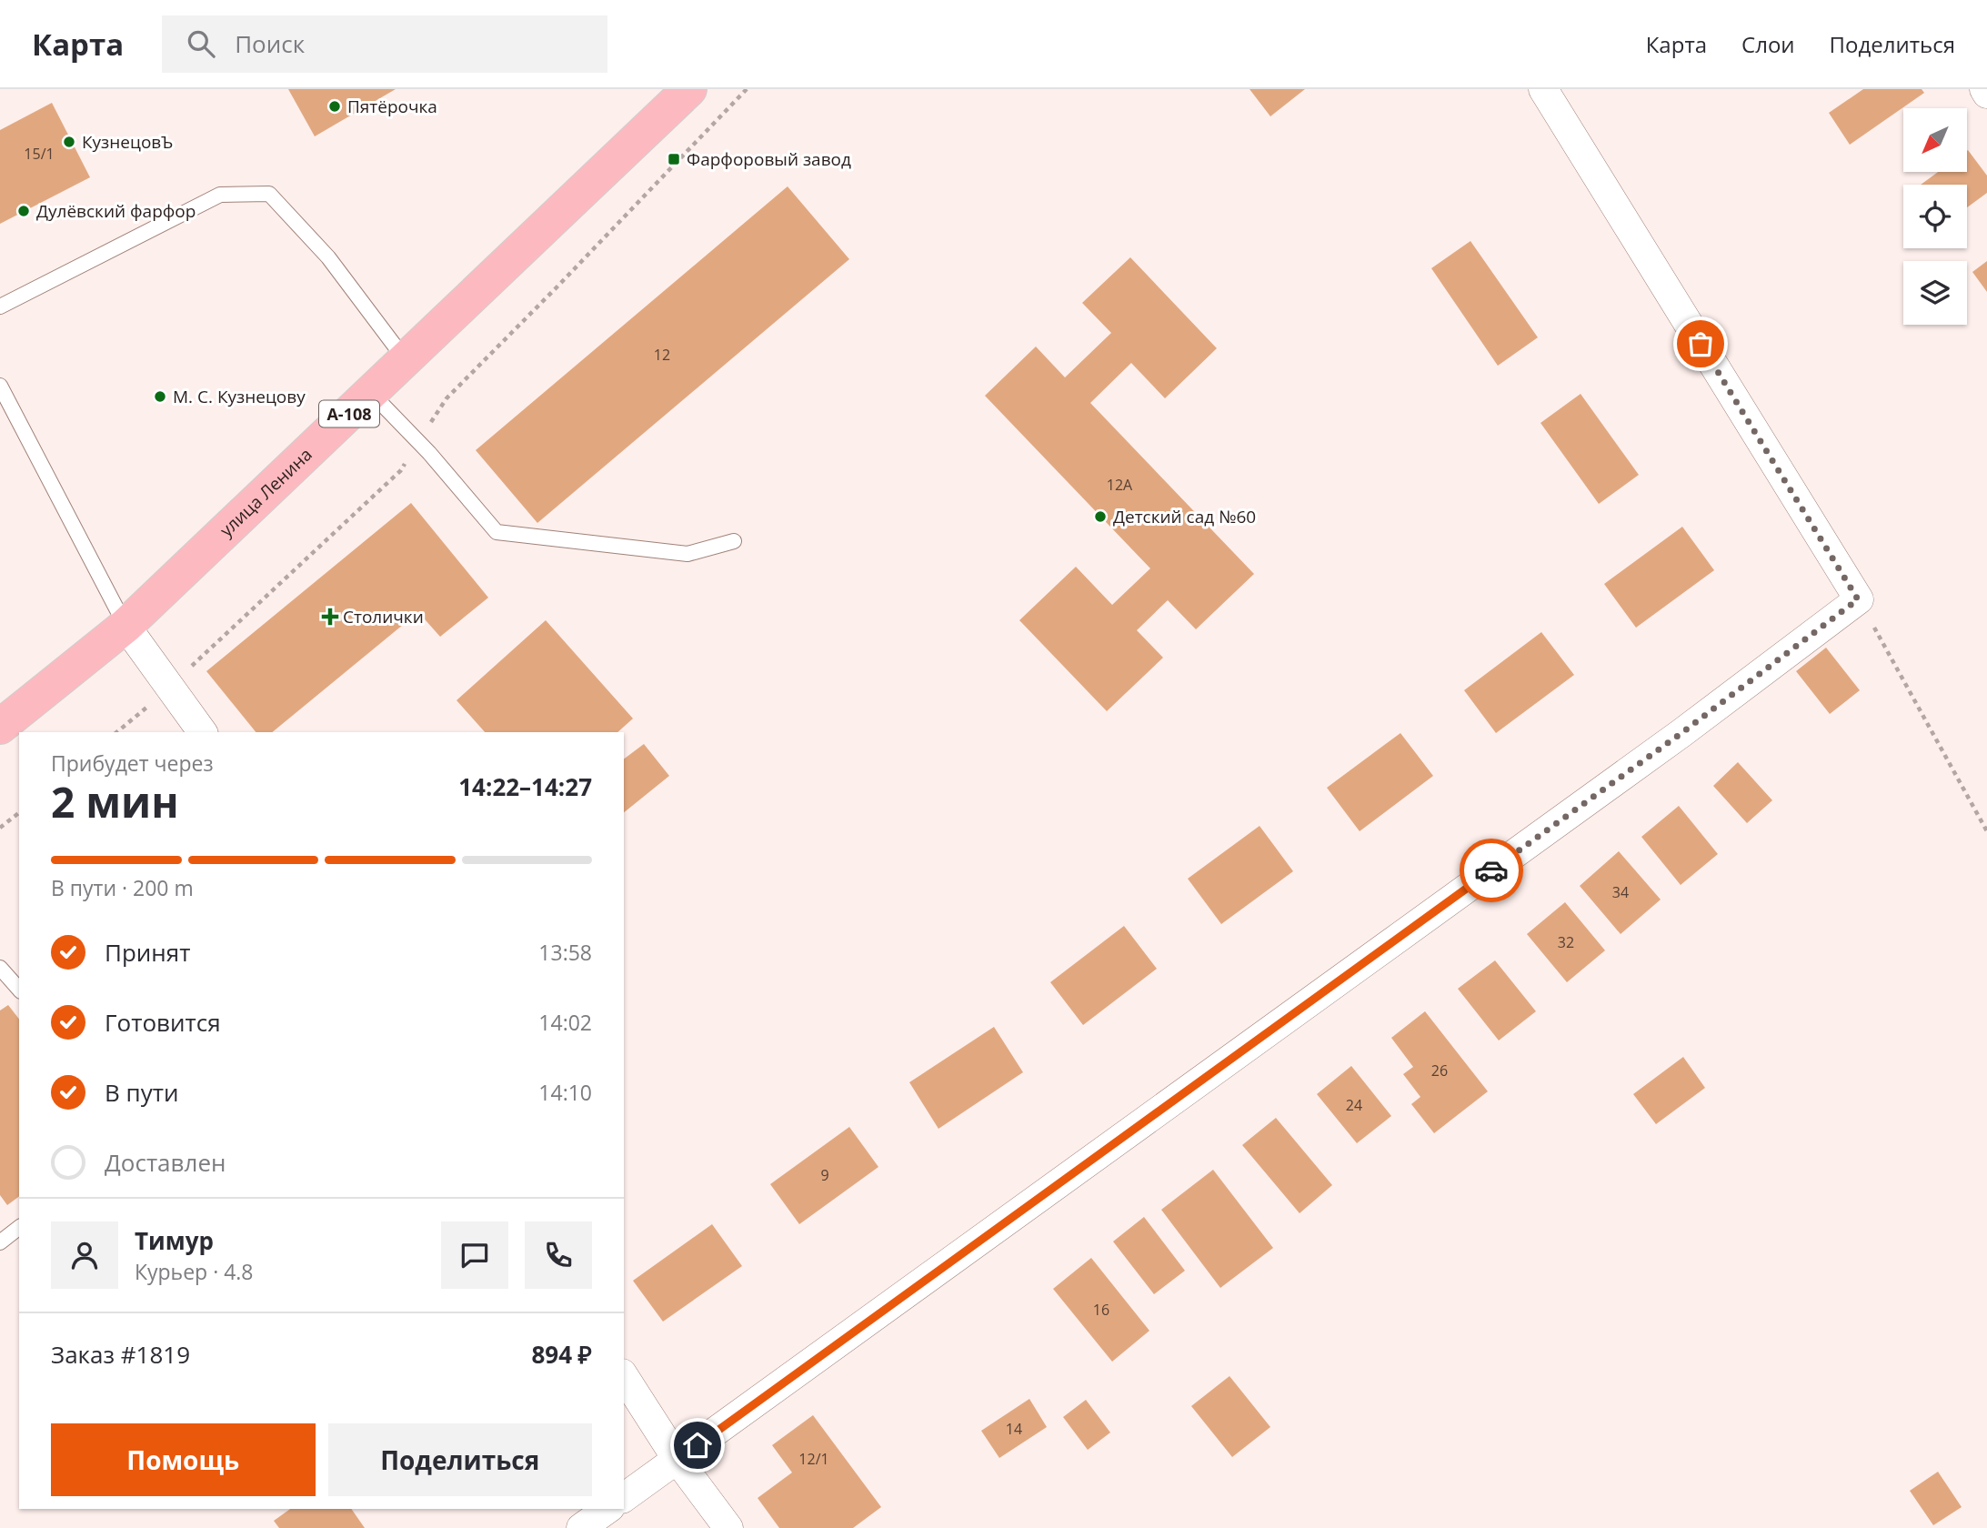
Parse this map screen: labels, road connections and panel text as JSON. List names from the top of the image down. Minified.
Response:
{"streets":{"highway":["А-108","улица Ленина"]},"places":{"other":["Пятёрочка","КузнецовЪ","Дулёвский фарфор","М. С. Кузнецову","Детский сад №60"],"transit":["Фарфоровый завод"],"health":["Столички"]},"house_numbers":["15/1","12","12А","34","32","26","24","9","16","14","12/1"],"north":"bottom left","page":{"header":"Карта","search":"Поиск","nav":["Карта","Слои","Поделиться"],"heading":["2 мин","Прибудет через","14:22–14:27"],"panel":["Тимур","Курьер · 4.8","Заказ #1819","894 ₽"],"bar":"В пути · 200 m","list":[["Принят","13:58"],["Готовится","14:02"],["В пути","14:10"],"Доставлен"],"buttons":["Помощь","Поделиться"]}}
